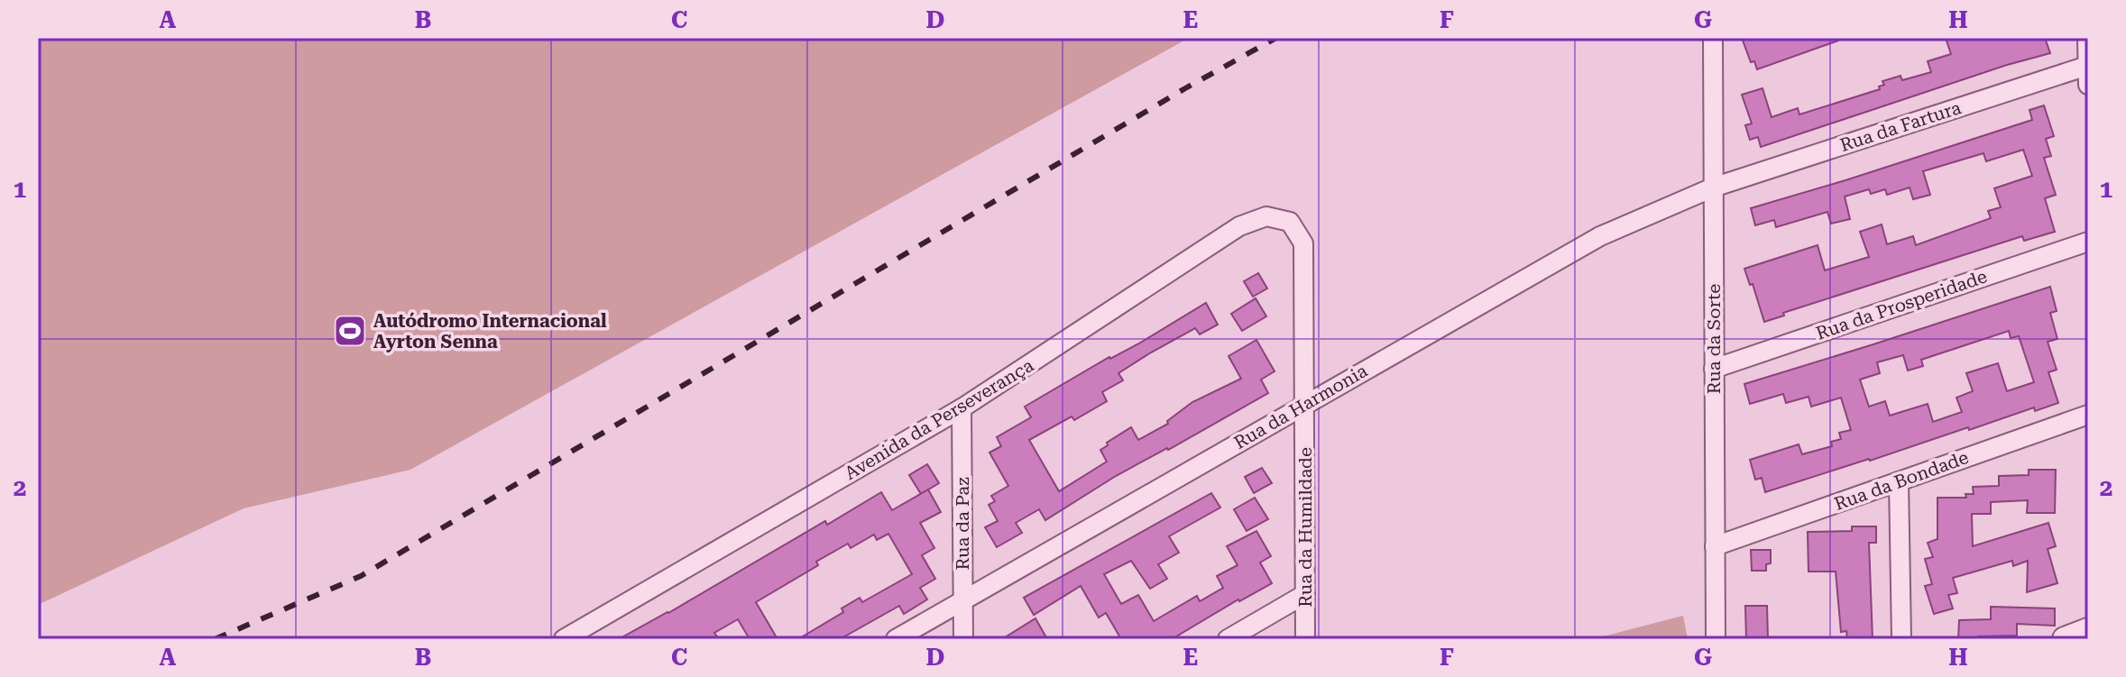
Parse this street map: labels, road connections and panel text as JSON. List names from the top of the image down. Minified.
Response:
{"streets":{"street":["Rua da Fartura","Rua da Prosperidade","Rua da Sorte","Rua da Harmonia","Avenida da Perseverança","Rua da Bondade","Rua da Paz","Rua da Humildade"]},"crossings":[["Rua da Fartura","Rua da Sorte"],["Rua da Fartura","Rua da Harmonia"],["Rua da Prosperidade","Rua da Sorte"],["Rua da Sorte","Rua da Harmonia"],["Rua da Sorte","Rua da Bondade"],["Rua da Harmonia","Rua da Paz"],["Rua da Harmonia","Rua da Humildade"],["Avenida da Perseverança","Rua da Paz"],["Avenida da Perseverança","Rua da Humildade"]],"places":{"sports":["Autódromo Internacional Ayrton Senna"]},"grid":{"columns":["A","B","C","D","E","F","G","H"],"rows":["1","2"]}}
